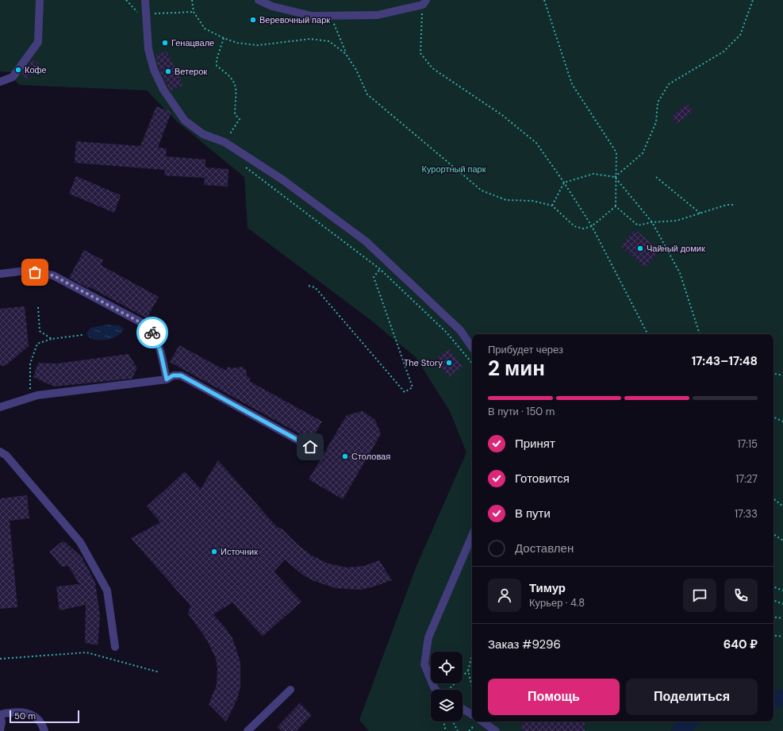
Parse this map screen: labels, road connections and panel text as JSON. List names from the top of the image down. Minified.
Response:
{"parks":["Курортный парк"],"places":["Веревочный парк","Генацвале","Кофе","Ветерок","Чайный домик","The Story","Столовая","Источник"],"scale_bar":"50 m","page":{"heading":["2 мин","Прибудет через","17:43–17:48"],"panel":["Тимур","Курьер · 4.8","Заказ #9296","640 ₽"],"bar":"В пути · 150 m","list":[["Принят","17:15"],["Готовится","17:27"],["В пути","17:33"],"Доставлен"],"buttons":["Помощь","Поделиться"],"scale":"50 m"}}
